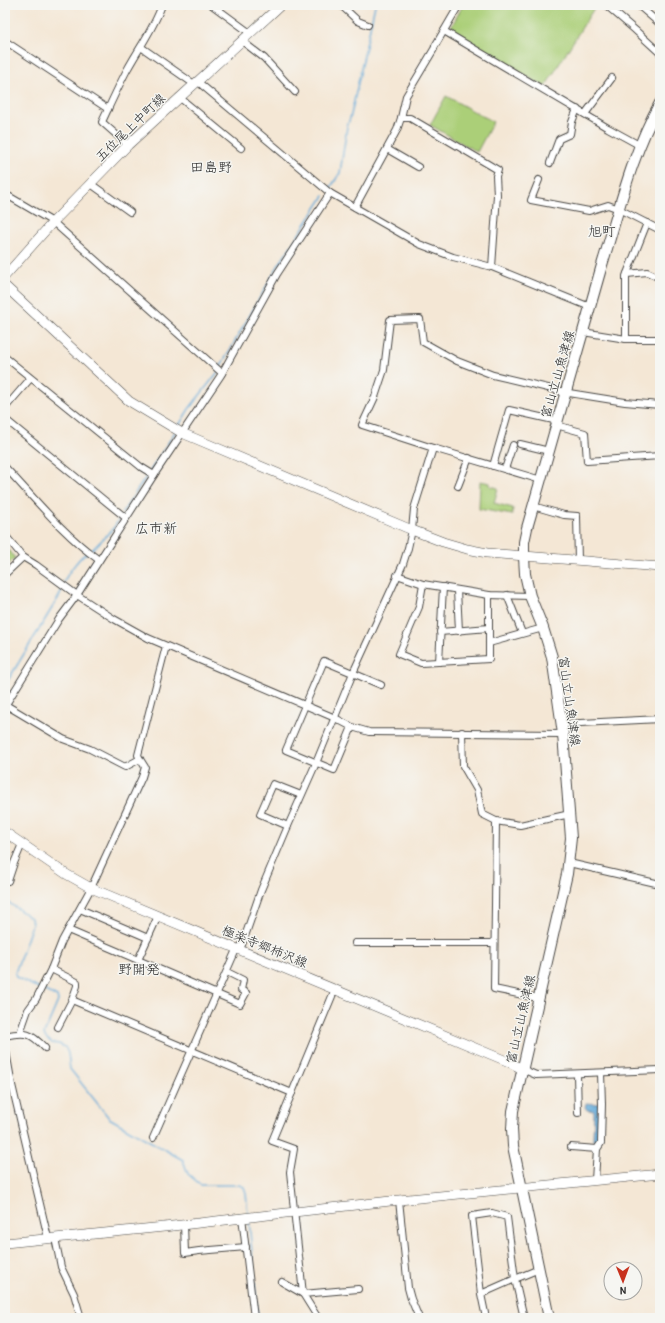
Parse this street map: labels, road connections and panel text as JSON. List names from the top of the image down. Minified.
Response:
{"streets":{"main road":["富山立山魚津線"],"street":["五位尾上中町線","極楽寺郷柿沢線"]},"crossings":[["富山立山魚津線","極楽寺郷柿沢線"]],"districts":["田島野","旭町","広市新","野開発"],"north":"bottom"}
